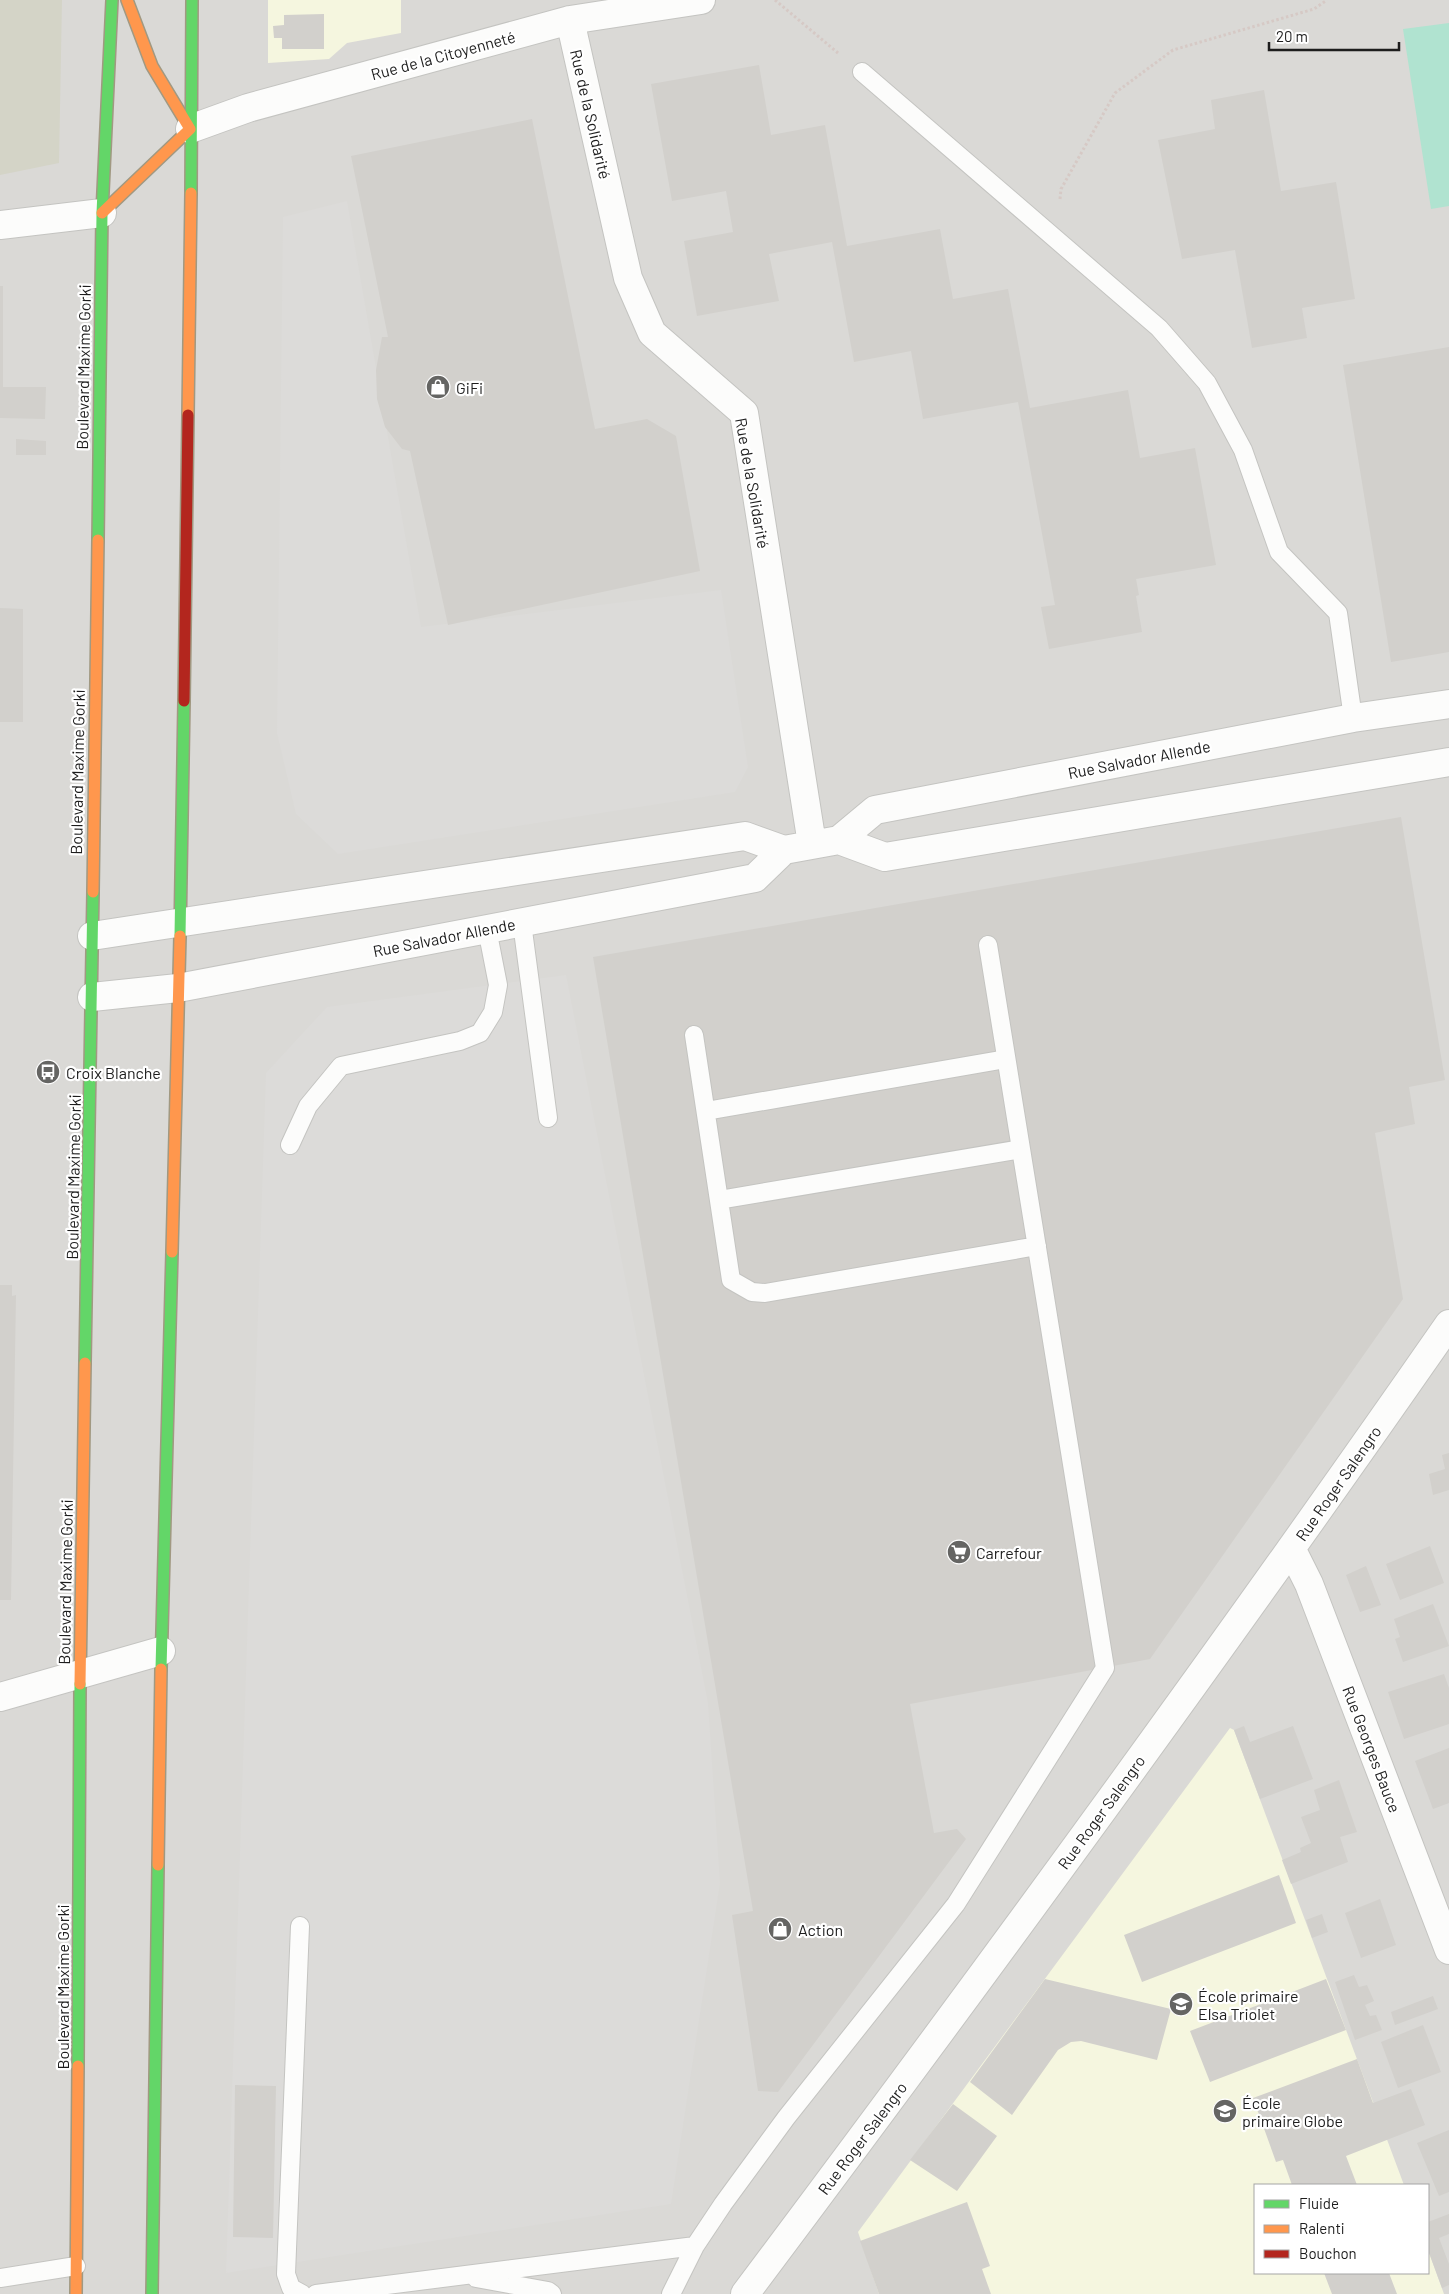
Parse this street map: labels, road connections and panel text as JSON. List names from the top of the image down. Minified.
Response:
{"streets":{"main road":["Boulevard Maxime Gorki"],"street":["Rue de la Citoyenneté","Rue de la Solidarité","Rue Salvador Allende","Rue Roger Salengro","Rue Georges Bauce"]},"crossings":[["Rue de la Citoyenneté","Rue de la Solidarité"],["Boulevard Maxime Gorki","Rue Salvador Allende"],["Rue Roger Salengro","Rue Georges Bauce"]],"places":{"shop":["GiFi","Action"],"bus stop":["Croix Blanche"],"supermarket":["Carrefour"],"school or university":["École primaire Elsa Triolet","École primaire Globe"]},"legend":["Fluide","Ralenti","Bouchon"],"scale_bar":"20 m"}
